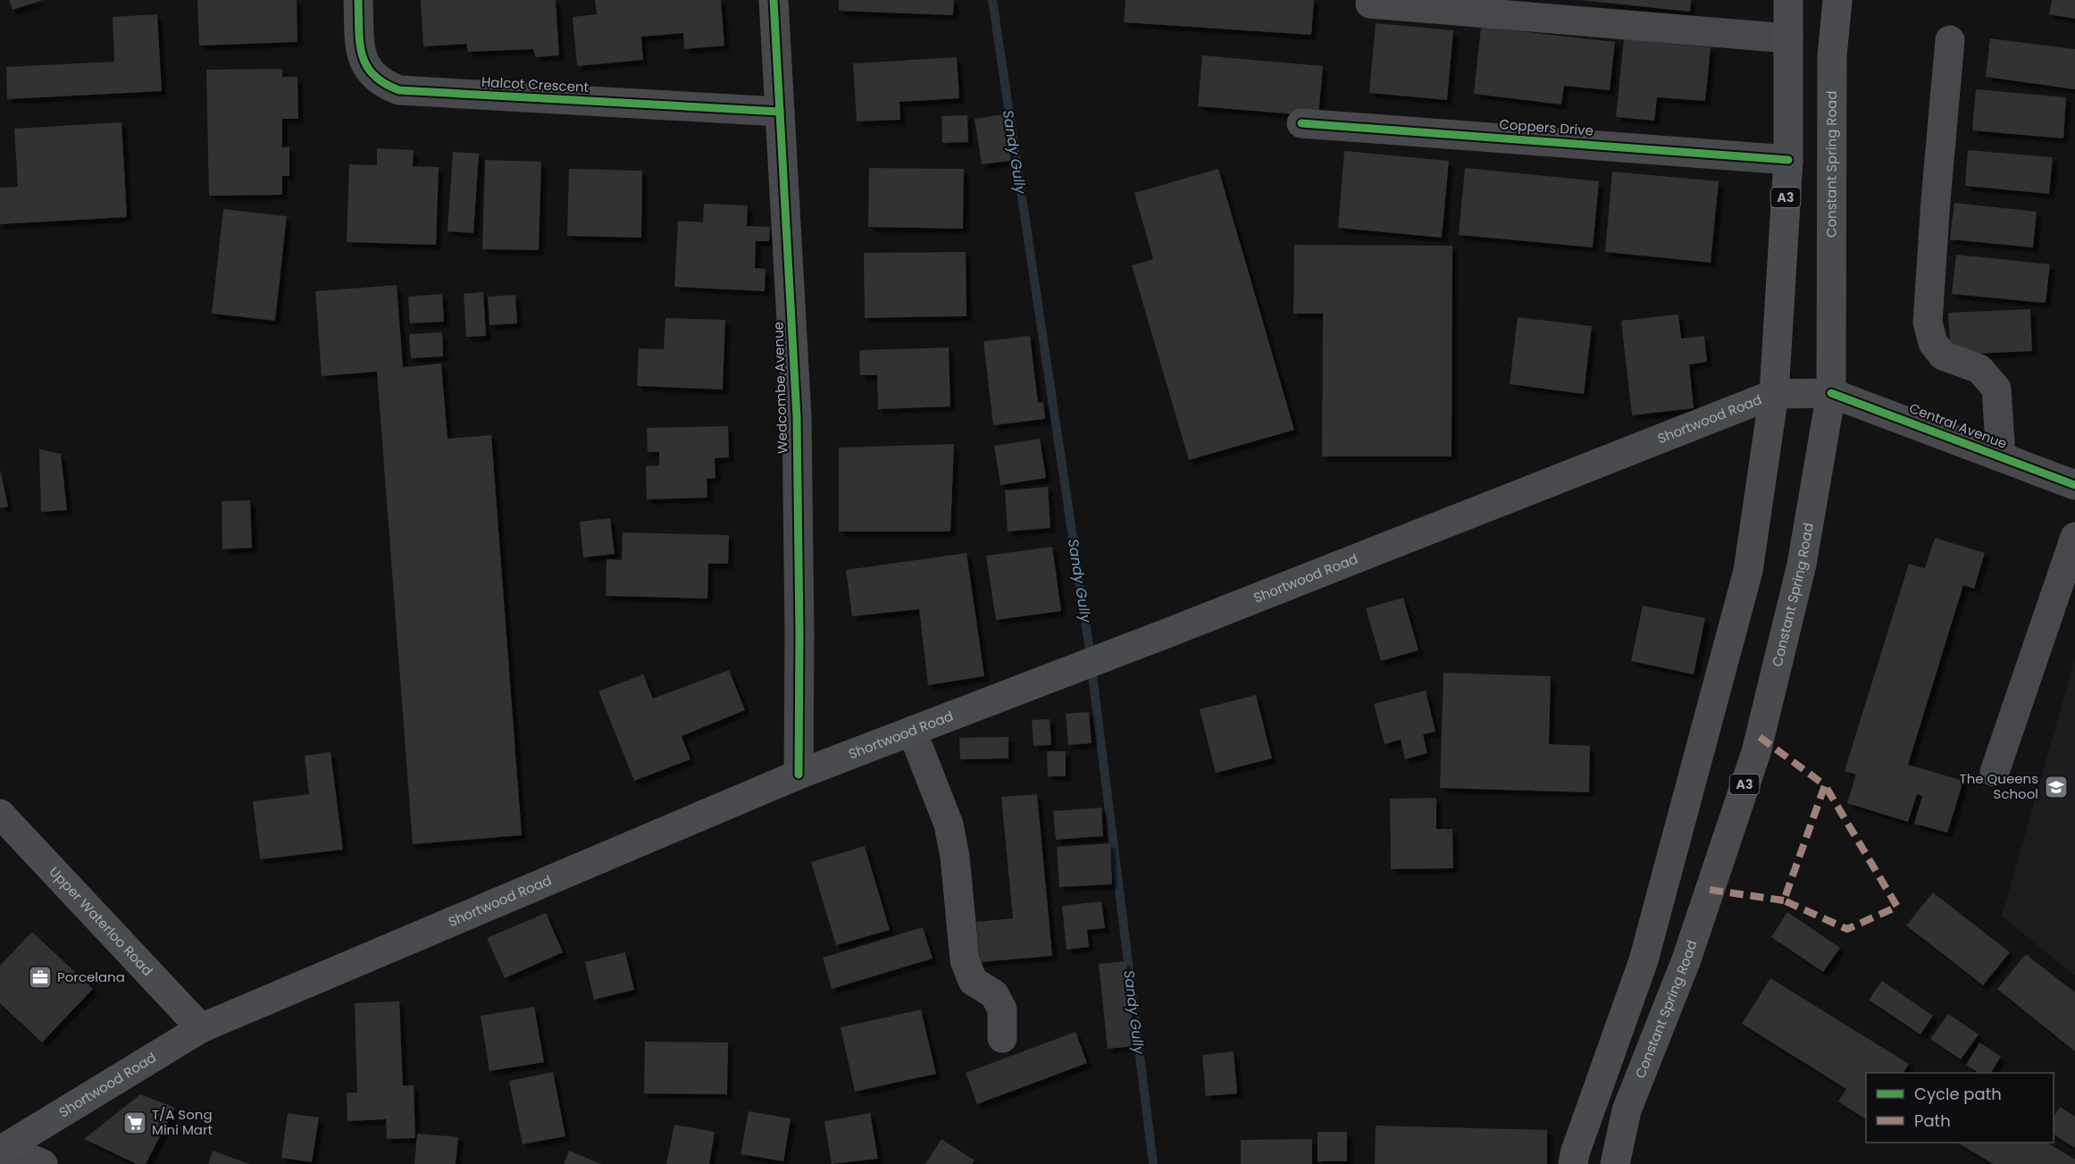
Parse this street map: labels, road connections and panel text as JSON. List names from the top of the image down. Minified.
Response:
{"streets":{"main road":["Constant Spring Road","A3","Shortwood Road","Upper Waterloo Road"],"street":["Halcot Crescent","Coppers Drive","Wedcombe Avenue","Central Avenue"]},"crossings":[["Halcot Crescent","Wedcombe Avenue"],["Coppers Drive","A3"],["Constant Spring Road","Shortwood Road"],["Constant Spring Road","Central Avenue"],["A3","Shortwood Road"],["Wedcombe Avenue","Shortwood Road"],["Shortwood Road","Central Avenue"],["Shortwood Road","Upper Waterloo Road"]],"water":["Sandy Gully"],"places":{"school or university":["The Queens School"],"office":["Porcelana"],"supermarket":["T/A Song Mini Mart"]},"legend":["Cycle path","Path"]}
